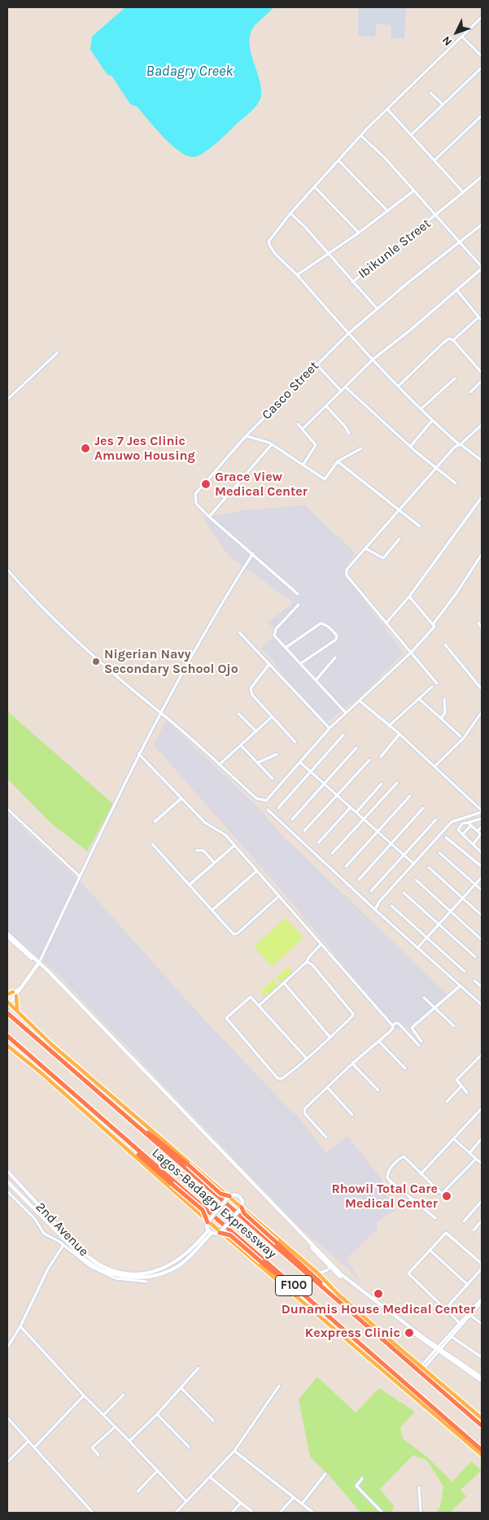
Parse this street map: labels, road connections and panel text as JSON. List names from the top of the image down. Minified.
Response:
{"streets":{"highway":["Lagos-Badagry Expressway","F100"],"main road":["2nd Avenue"],"street":["Ibikunle Street","Casco Street"]},"water":["Badagry Creek"],"places":["Jes 7 Jes Clinic Amuwo Housing","Grace View Medical Center","Nigerian Navy Secondary School Ojo","Rhowil Total Care Medical Center","Dunamis House Medical Center","Kexpress Clinic"],"north":"bottom left"}
